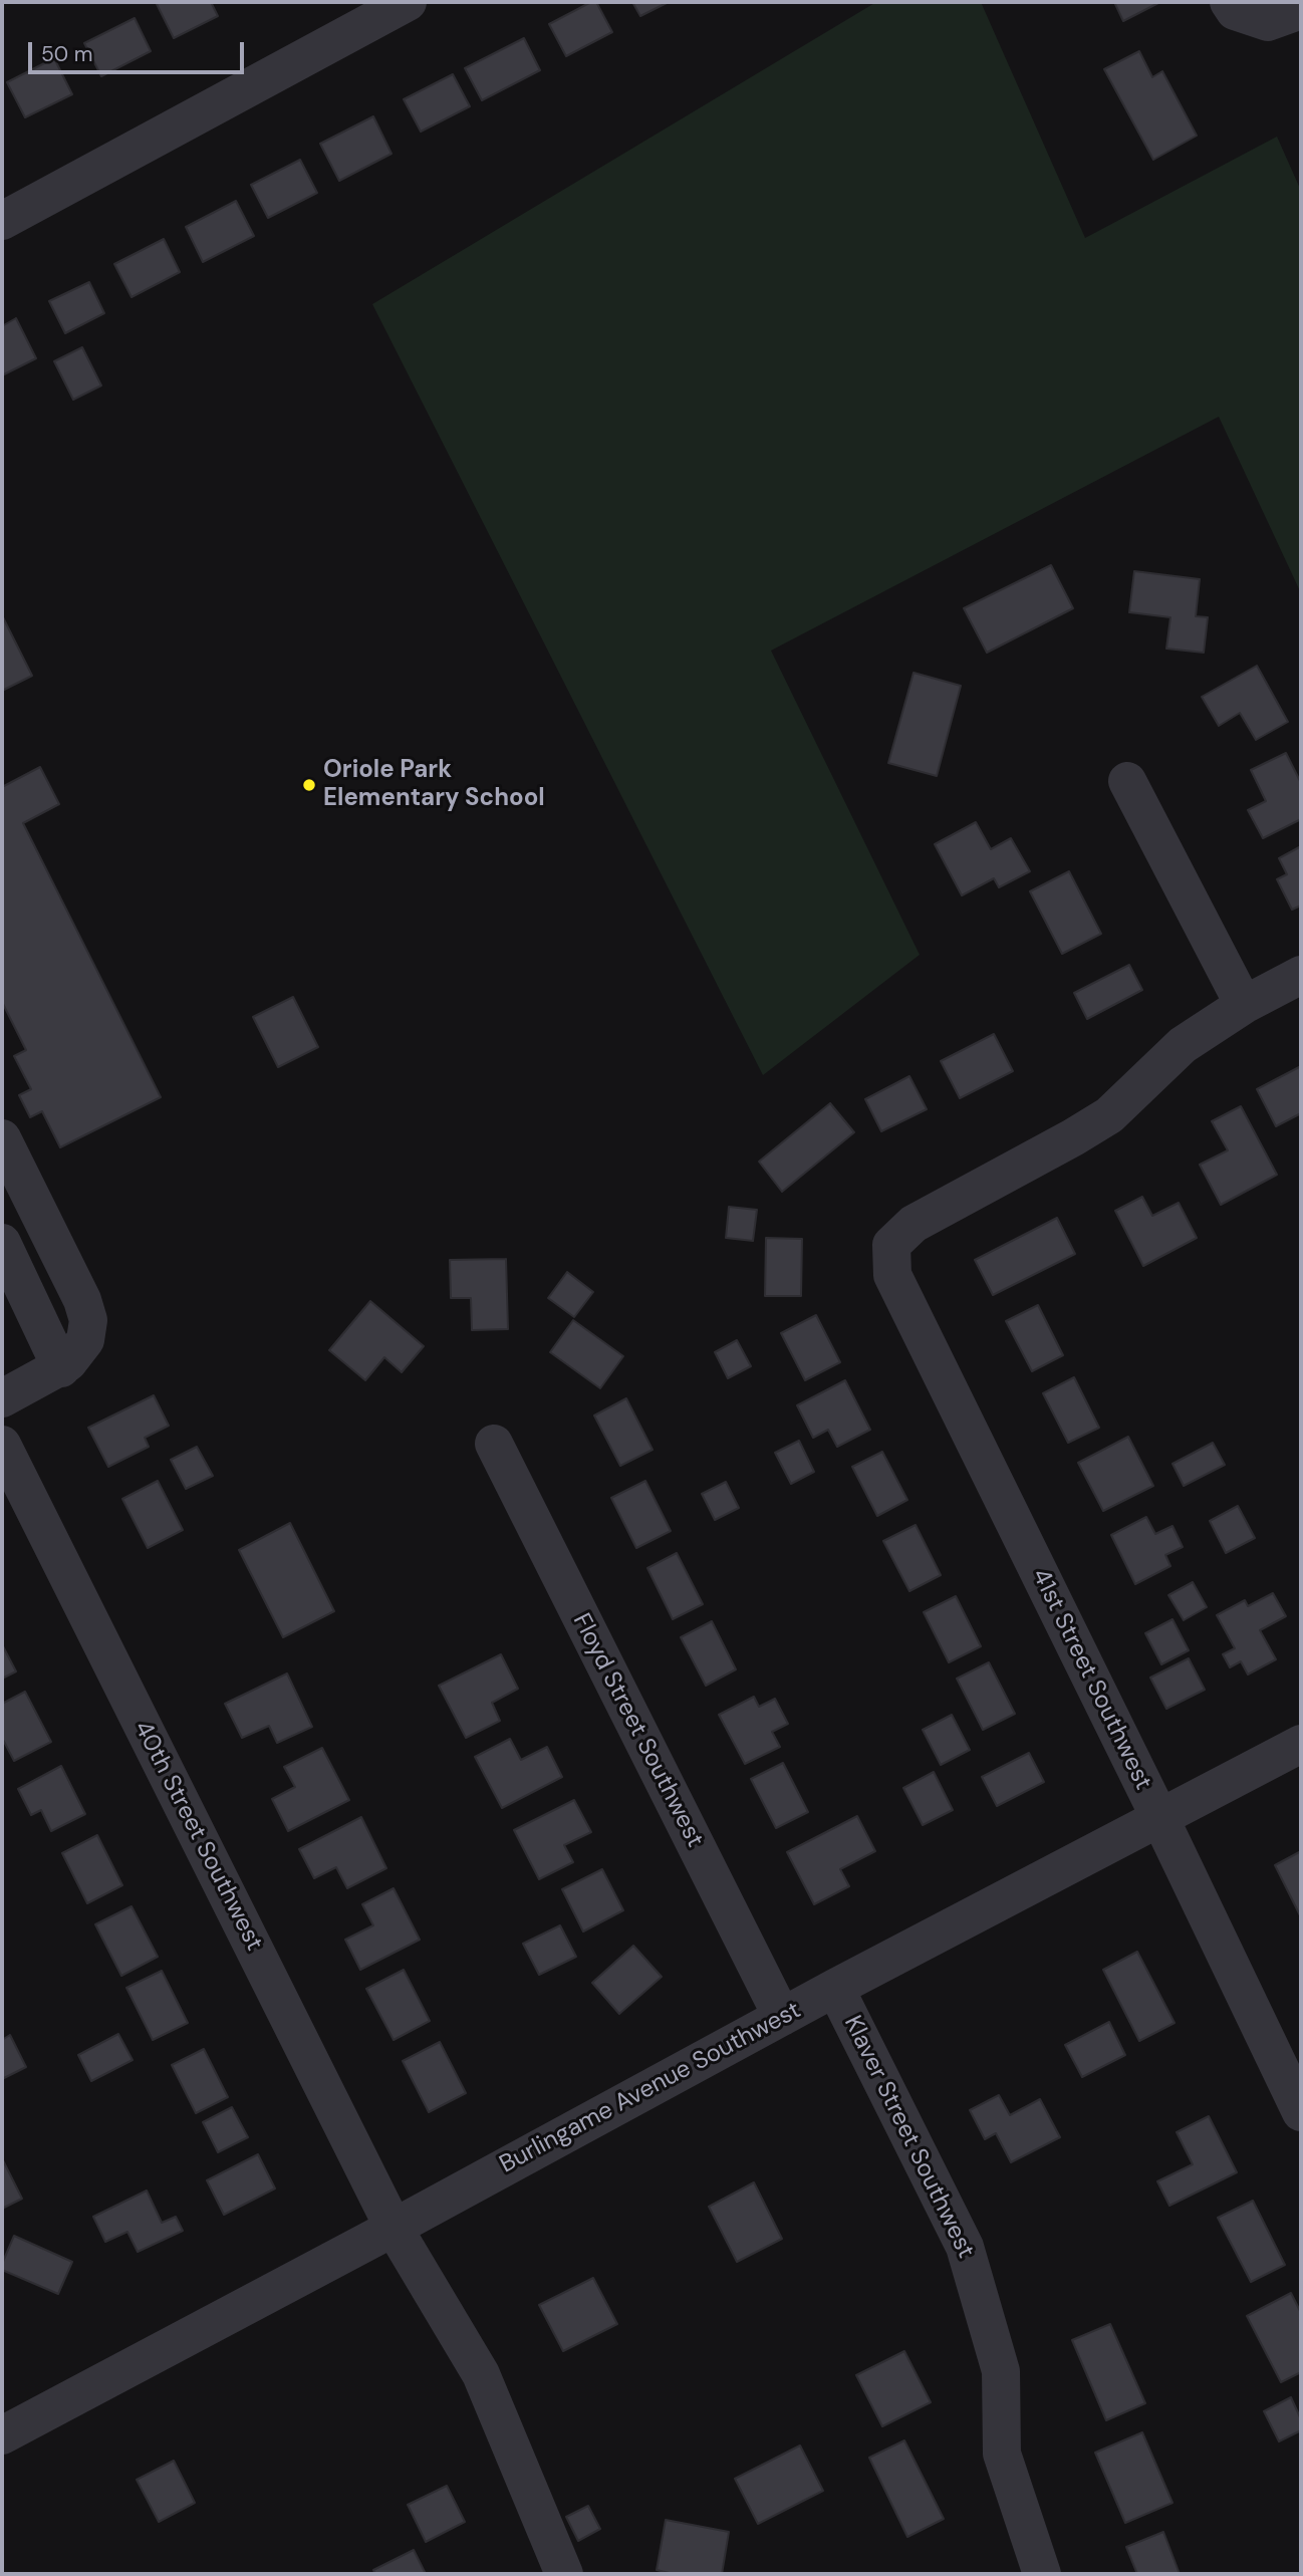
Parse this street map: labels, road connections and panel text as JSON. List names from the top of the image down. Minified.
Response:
{"streets":{"street":["41st Street Southwest","Floyd Street Southwest","40th Street Southwest","Burlingame Avenue Southwest","Klaver Street Southwest"]},"crossings":[["41st Street Southwest","Burlingame Avenue Southwest"],["Floyd Street Southwest","Burlingame Avenue Southwest"],["40th Street Southwest","Burlingame Avenue Southwest"],["Burlingame Avenue Southwest","Klaver Street Southwest"]],"places":["Oriole Park Elementary School"],"scale_bar":"50 m"}
